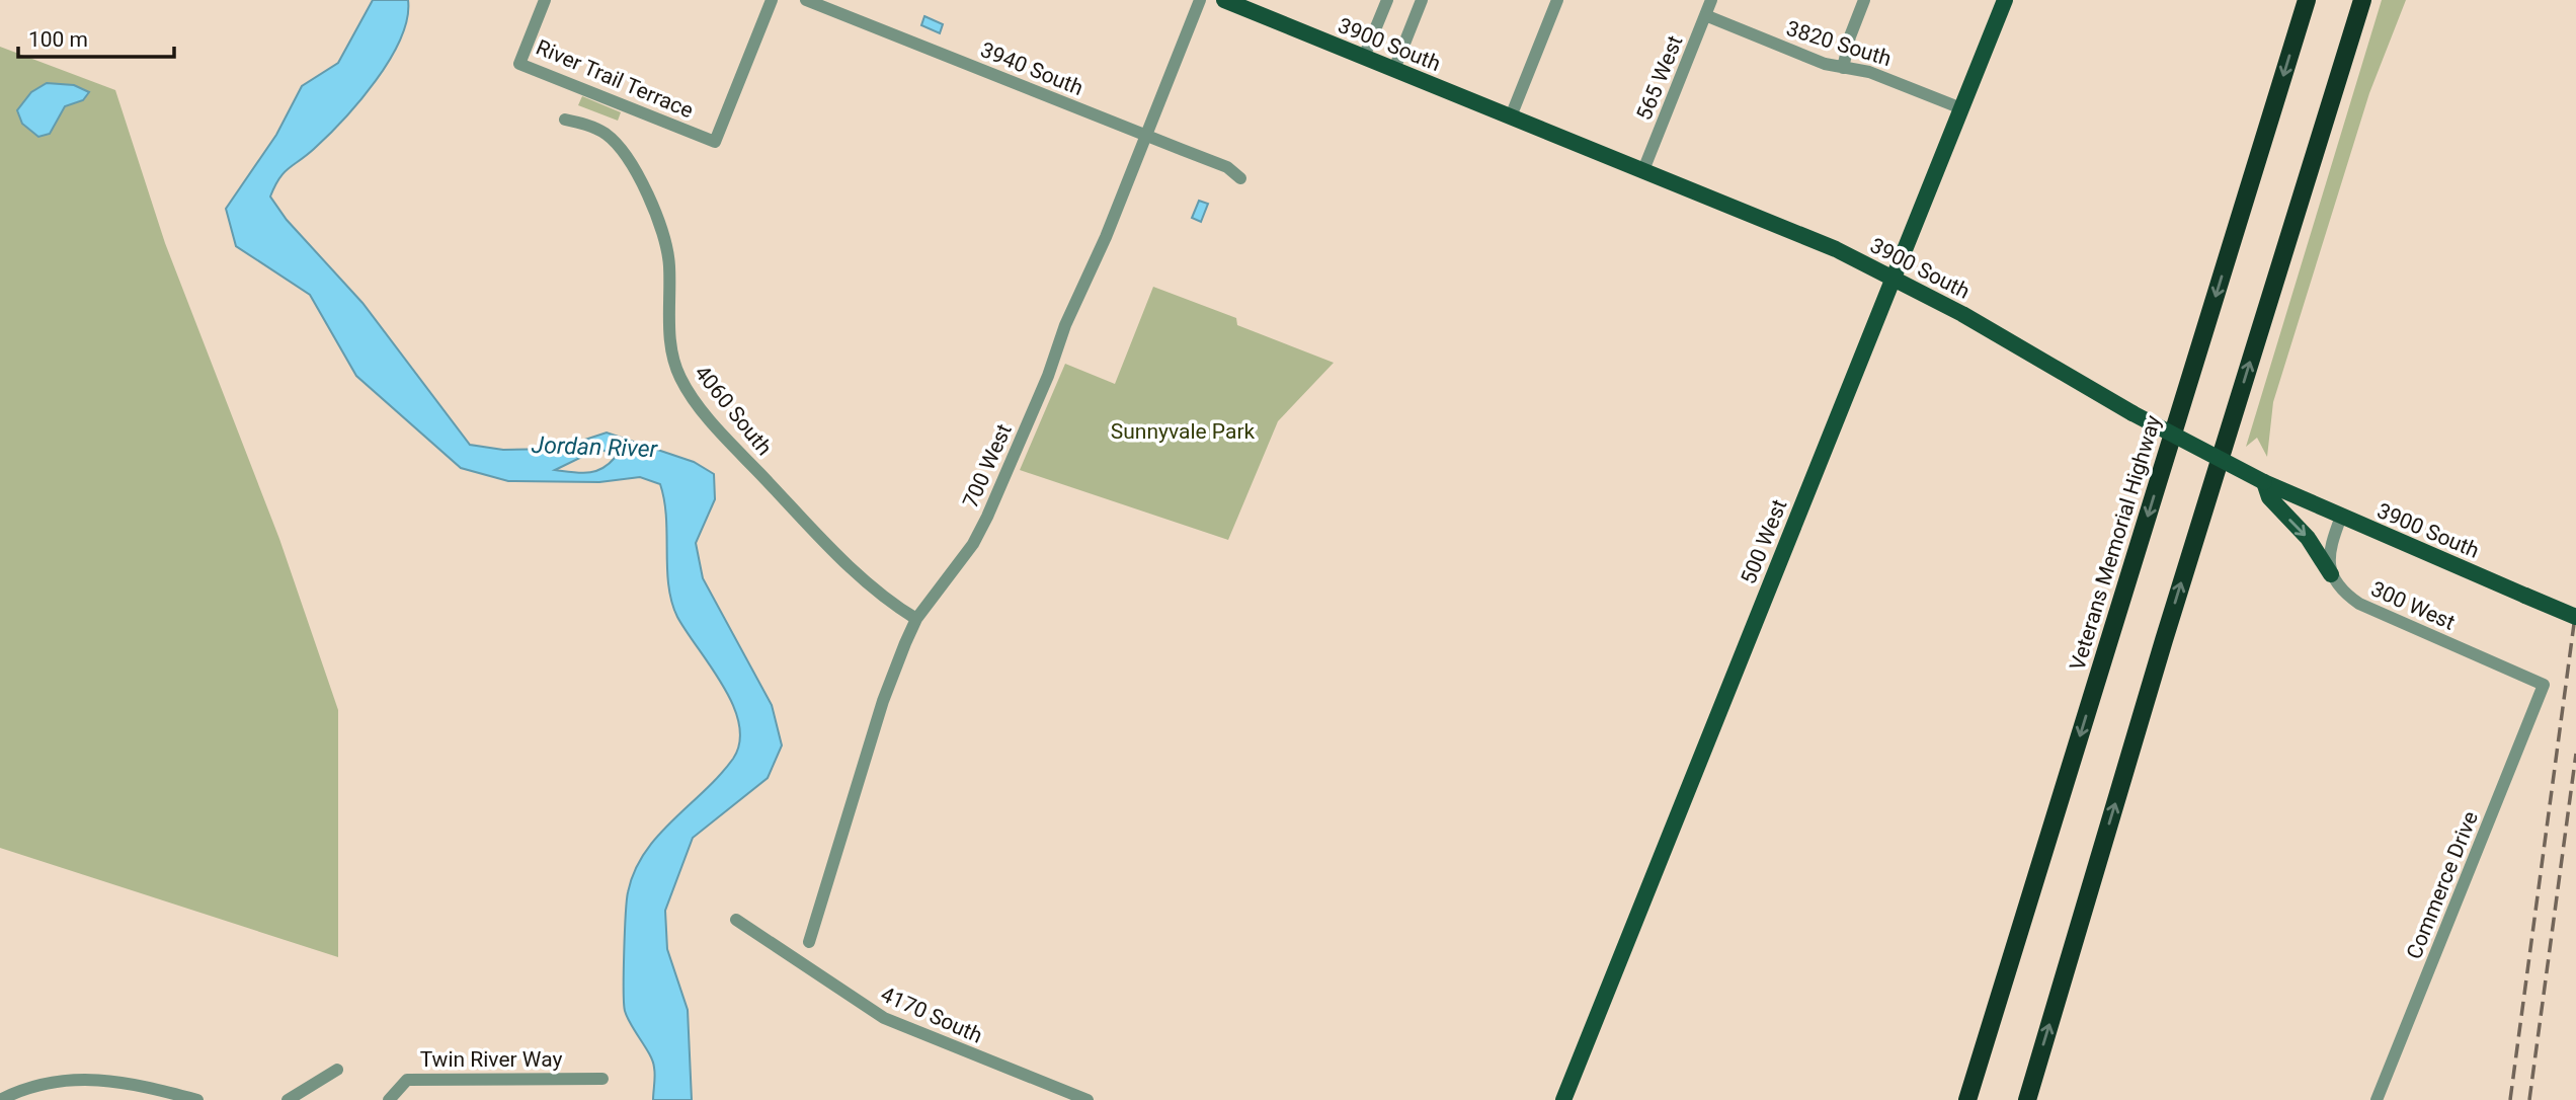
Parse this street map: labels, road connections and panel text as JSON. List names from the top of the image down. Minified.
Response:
{"streets":{"highway":["Veterans Memorial Highway"],"main road":["3900 South","500 West"],"street":["3820 South","3940 South","565 West","River Trail Terrace","4060 South","700 West","300 West","Commerce Drive","4170 South","Twin River Way"]},"crossings":[["3820 South","565 West"],["3820 South","500 West"],["3900 South","565 West"],["3900 South","500 West"],["3940 South","700 West"],["4060 South","700 West"],["300 West","Commerce Drive"]],"water":["Jordan River"],"parks":["Sunnyvale Park"],"scale_bar":"100 m"}
